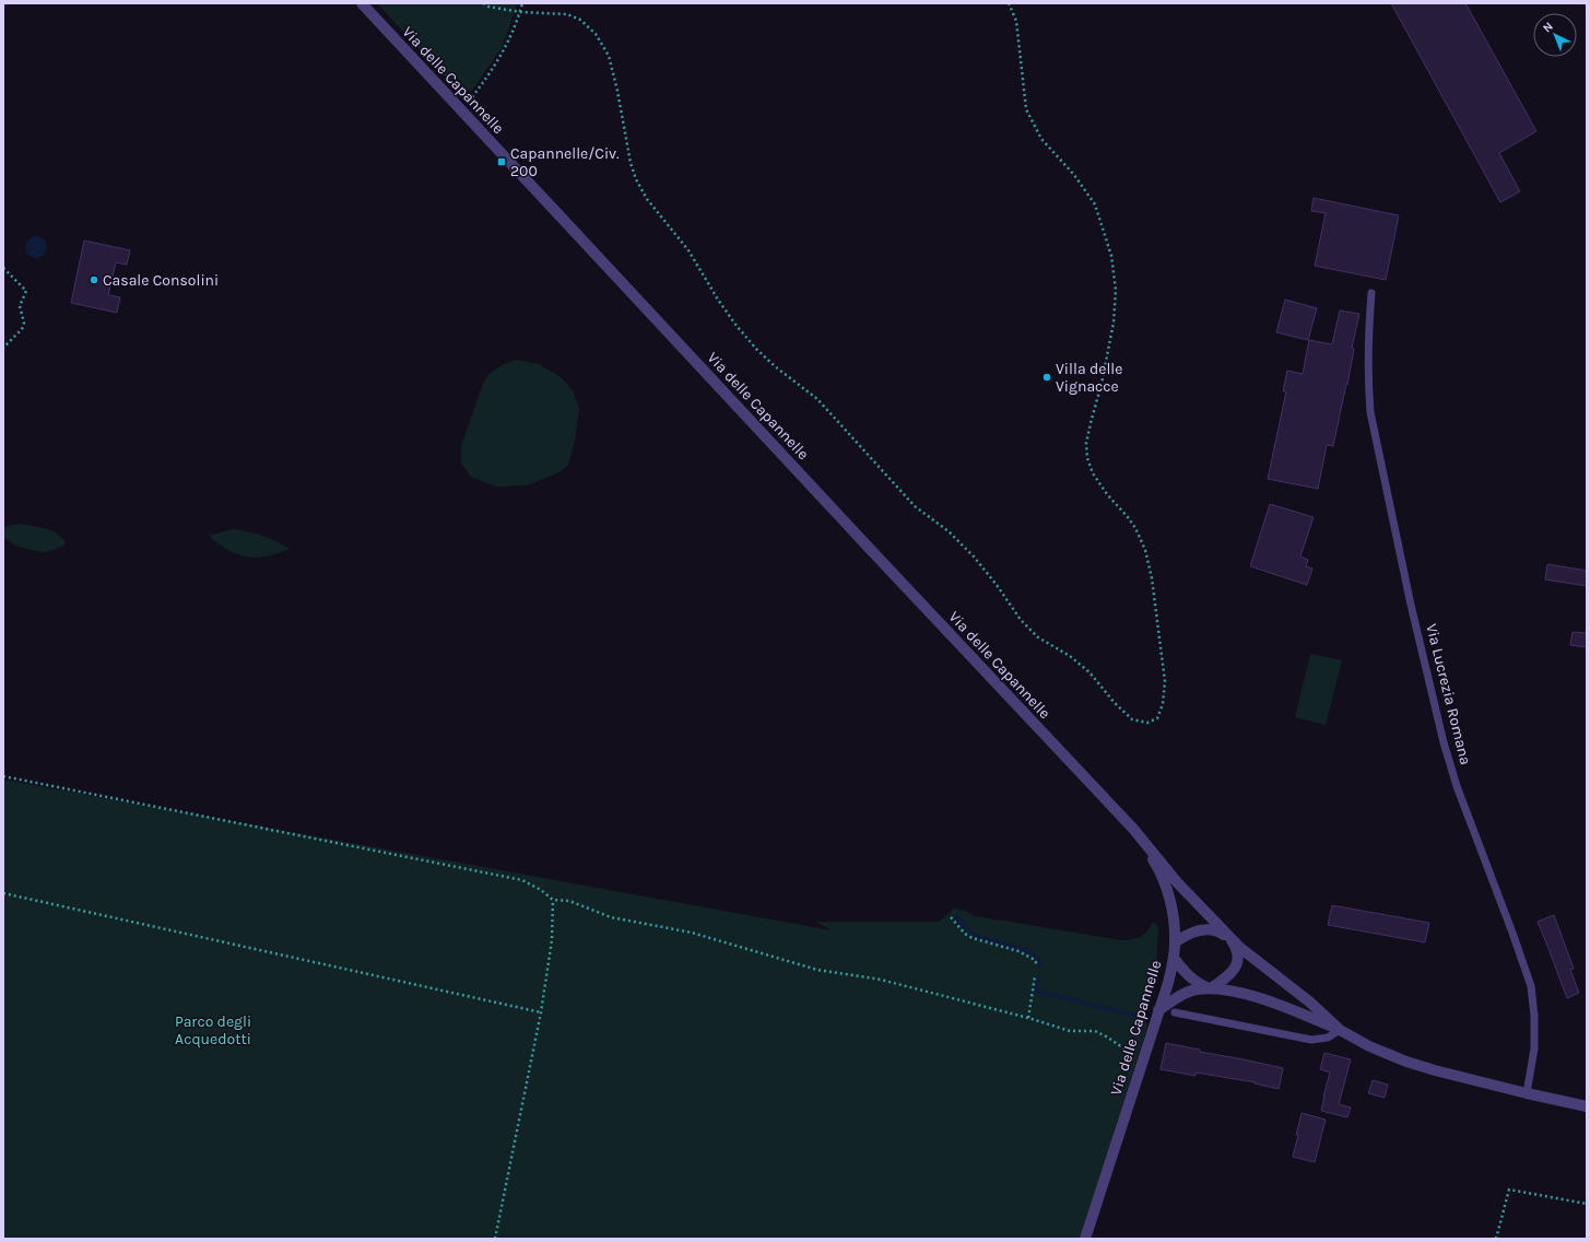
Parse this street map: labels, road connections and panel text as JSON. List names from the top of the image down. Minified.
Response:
{"streets":{"street":["Via delle Capannelle"],"lane":["Via Lucrezia Romana"]},"parks":["Parco degli Acquedotti"],"places":{"transit":["Capannelle/Civ. 200"],"other":["Casale Consolini","Villa delle Vignacce"]},"north":"top left"}
